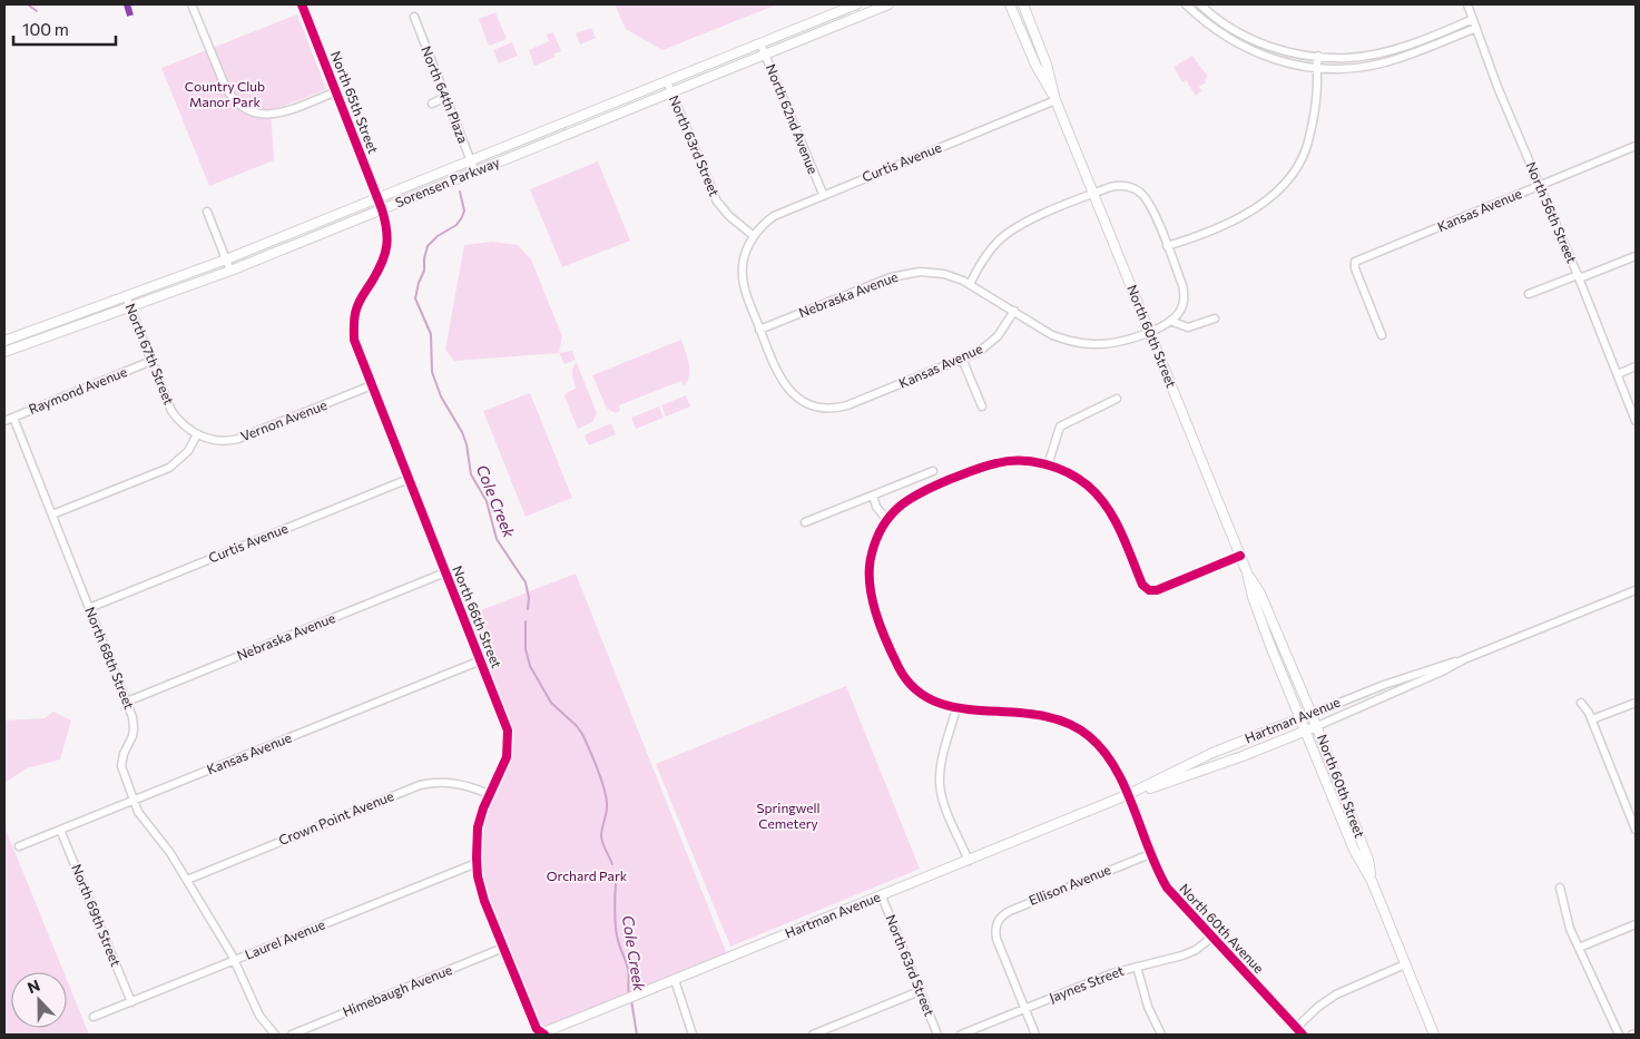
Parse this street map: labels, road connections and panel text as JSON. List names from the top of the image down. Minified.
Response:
{"streets":{"main road":["Sorensen Parkway","North 60th Street","Hartman Avenue"],"street":["North 64th Plaza","North 65th Street","North 62nd Avenue","North 63rd Street","Curtis Avenue","Kansas Avenue","North 56th Street","Nebraska Avenue","North 67th Street","Raymond Avenue","Vernon Avenue","North 66th Street","North 68th Street","Crown Point Avenue","Ellison Avenue","North 69th Street","North 60th Avenue","Laurel Avenue","Jaynes Street","Himebaugh Avenue"]},"crossings":[["North 64th Plaza","Sorensen Parkway"],["North 65th Street","Sorensen Parkway"],["North 65th Street","North 66th Street"],["North 62nd Avenue","Curtis Avenue"],["North 62nd Avenue","Sorensen Parkway"],["North 63rd Street","Curtis Avenue"],["North 63rd Street","Sorensen Parkway"],["North 63rd Street","Hartman Avenue"],["Curtis Avenue","North 60th Street"],["Curtis Avenue","North 66th Street"],["Curtis Avenue","North 68th Street"],["Sorensen Parkway","North 67th Street"],["Sorensen Parkway","North 66th Street"],["Kansas Avenue","North 56th Street"],["Kansas Avenue","Nebraska Avenue"],["Kansas Avenue","North 66th Street"],["Kansas Avenue","North 68th Street"],["Kansas Avenue","North 69th Street"],["Nebraska Avenue","North 66th Street"],["Nebraska Avenue","North 68th Street"],["North 60th Street","Hartman Avenue"],["North 67th Street","Raymond Avenue"],["North 67th Street","Vernon Avenue"],["Raymond Avenue","North 68th Street"],["Vernon Avenue","North 66th Street"],["North 66th Street","Hartman Avenue"],["North 66th Street","Crown Point Avenue"],["North 66th Street","Laurel Avenue"],["North 66th Street","Himebaugh Avenue"],["North 68th Street","Crown Point Avenue"],["North 68th Street","Laurel Avenue"],["Hartman Avenue","North 60th Avenue"],["Ellison Avenue","North 60th Avenue"],["Ellison Avenue","Jaynes Street"],["North 69th Street","Laurel Avenue"],["North 60th Avenue","Jaynes Street"]],"water":["Cole Creek"],"parks":["Country Club Manor Park","Springwell Cemetery","Orchard Park"],"scale_bar":"100 m","north":"top"}
